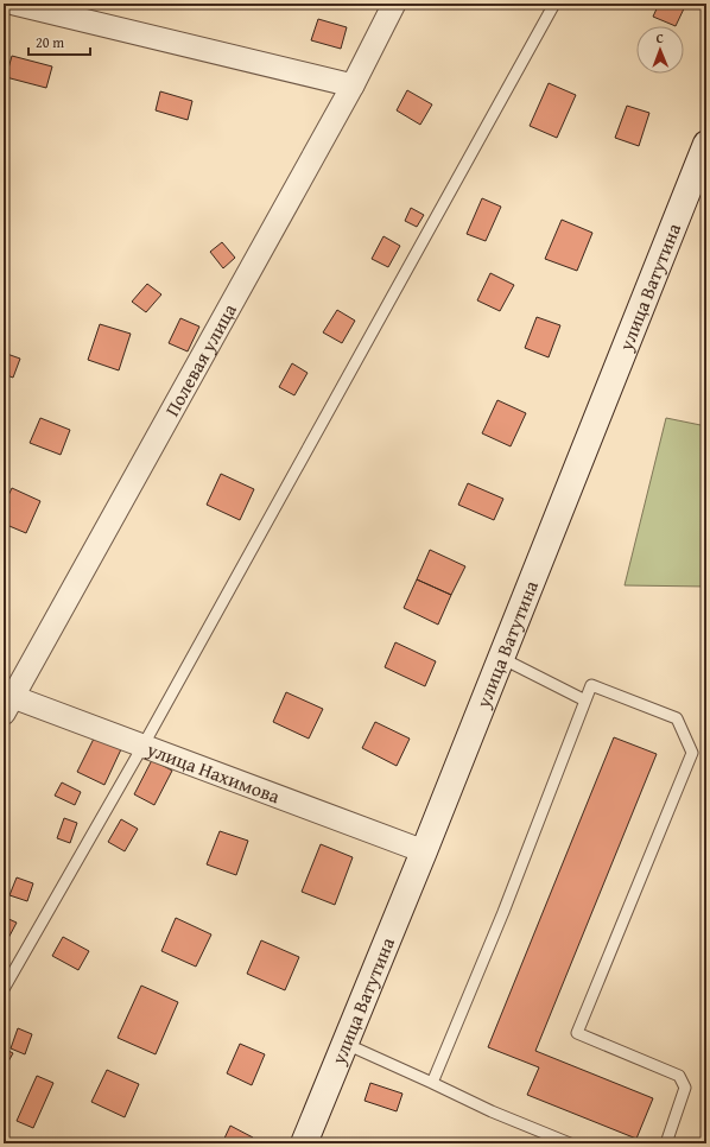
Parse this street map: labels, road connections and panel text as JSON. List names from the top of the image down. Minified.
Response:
{"streets":{"street":["улица Ватутина","Полевая улица","улица Нахимова"]},"crossings":[["улица Ватутина","улица Нахимова"],["Полевая улица","улица Нахимова"]],"scale_bar":"20 m","north":"top"}
